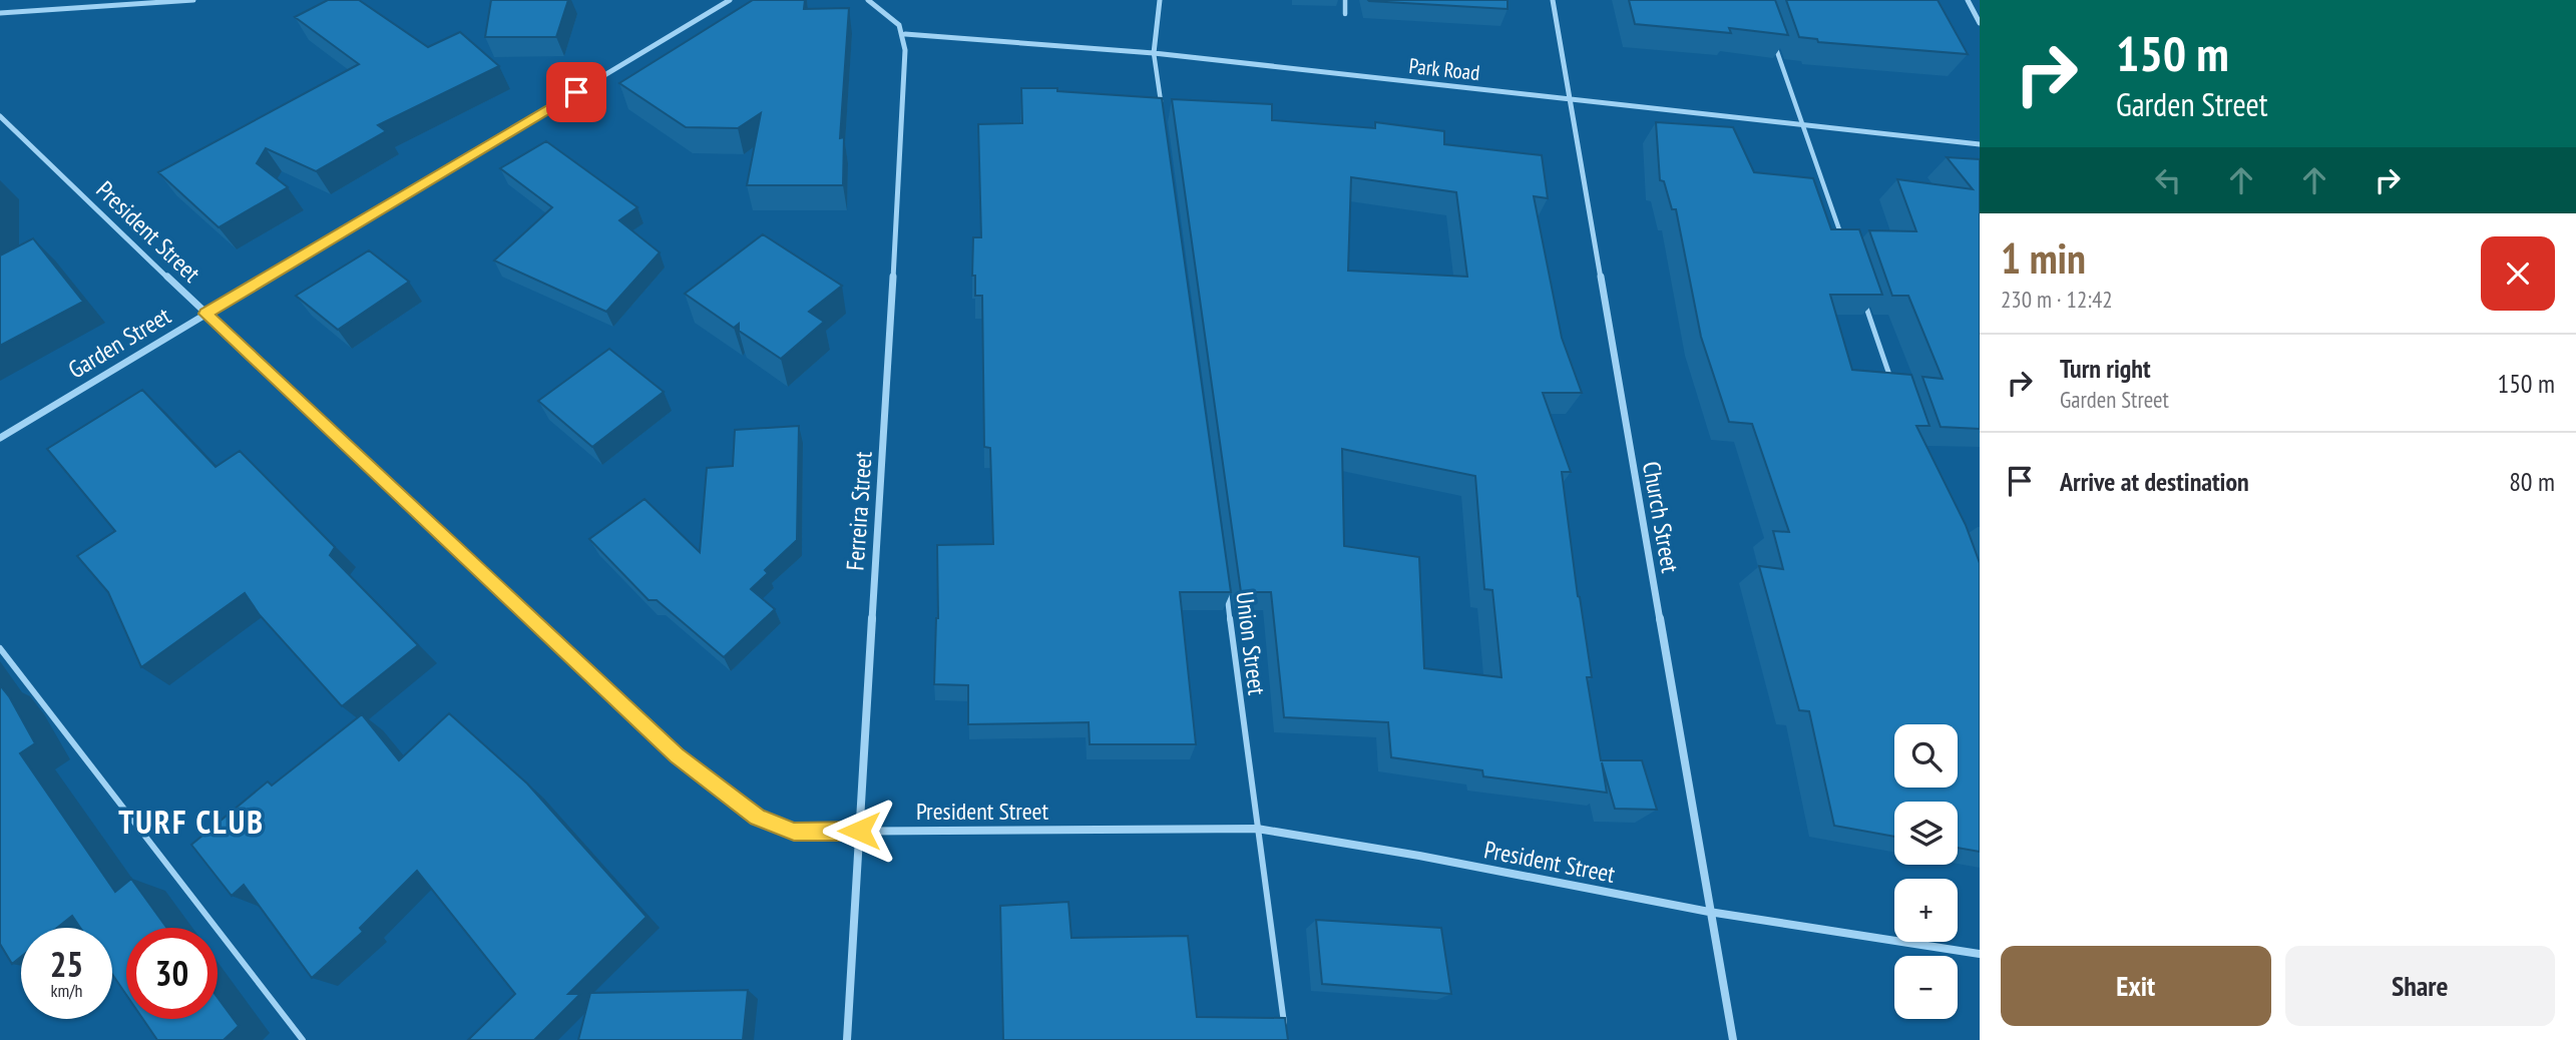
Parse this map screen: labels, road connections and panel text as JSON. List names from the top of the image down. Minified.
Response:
{"streets":{"street":["Park Road","President Street","Garden Street","Ferreira Street","Church Street"],"lane":["Union Street"]},"crossings":[["Park Road","Ferreira Street"],["Park Road","Church Street"],["President Street","Garden Street"],["President Street","Ferreira Street"],["President Street","Church Street"],["President Street","Union Street"]],"districts":["TURF CLUB"],"page":{"turn":["150 m","Garden Street"],"heading":["1 min","230 m · 12:42"],"list":[{"name":"Turn right","note":"Garden Street","value":"150 m"},{"name":"Arrive at destination","value":"80 m"}],"map_buttons":["+","−"],"speed":"25 km/h","limit":"30","buttons":["Exit","Share"]}}
